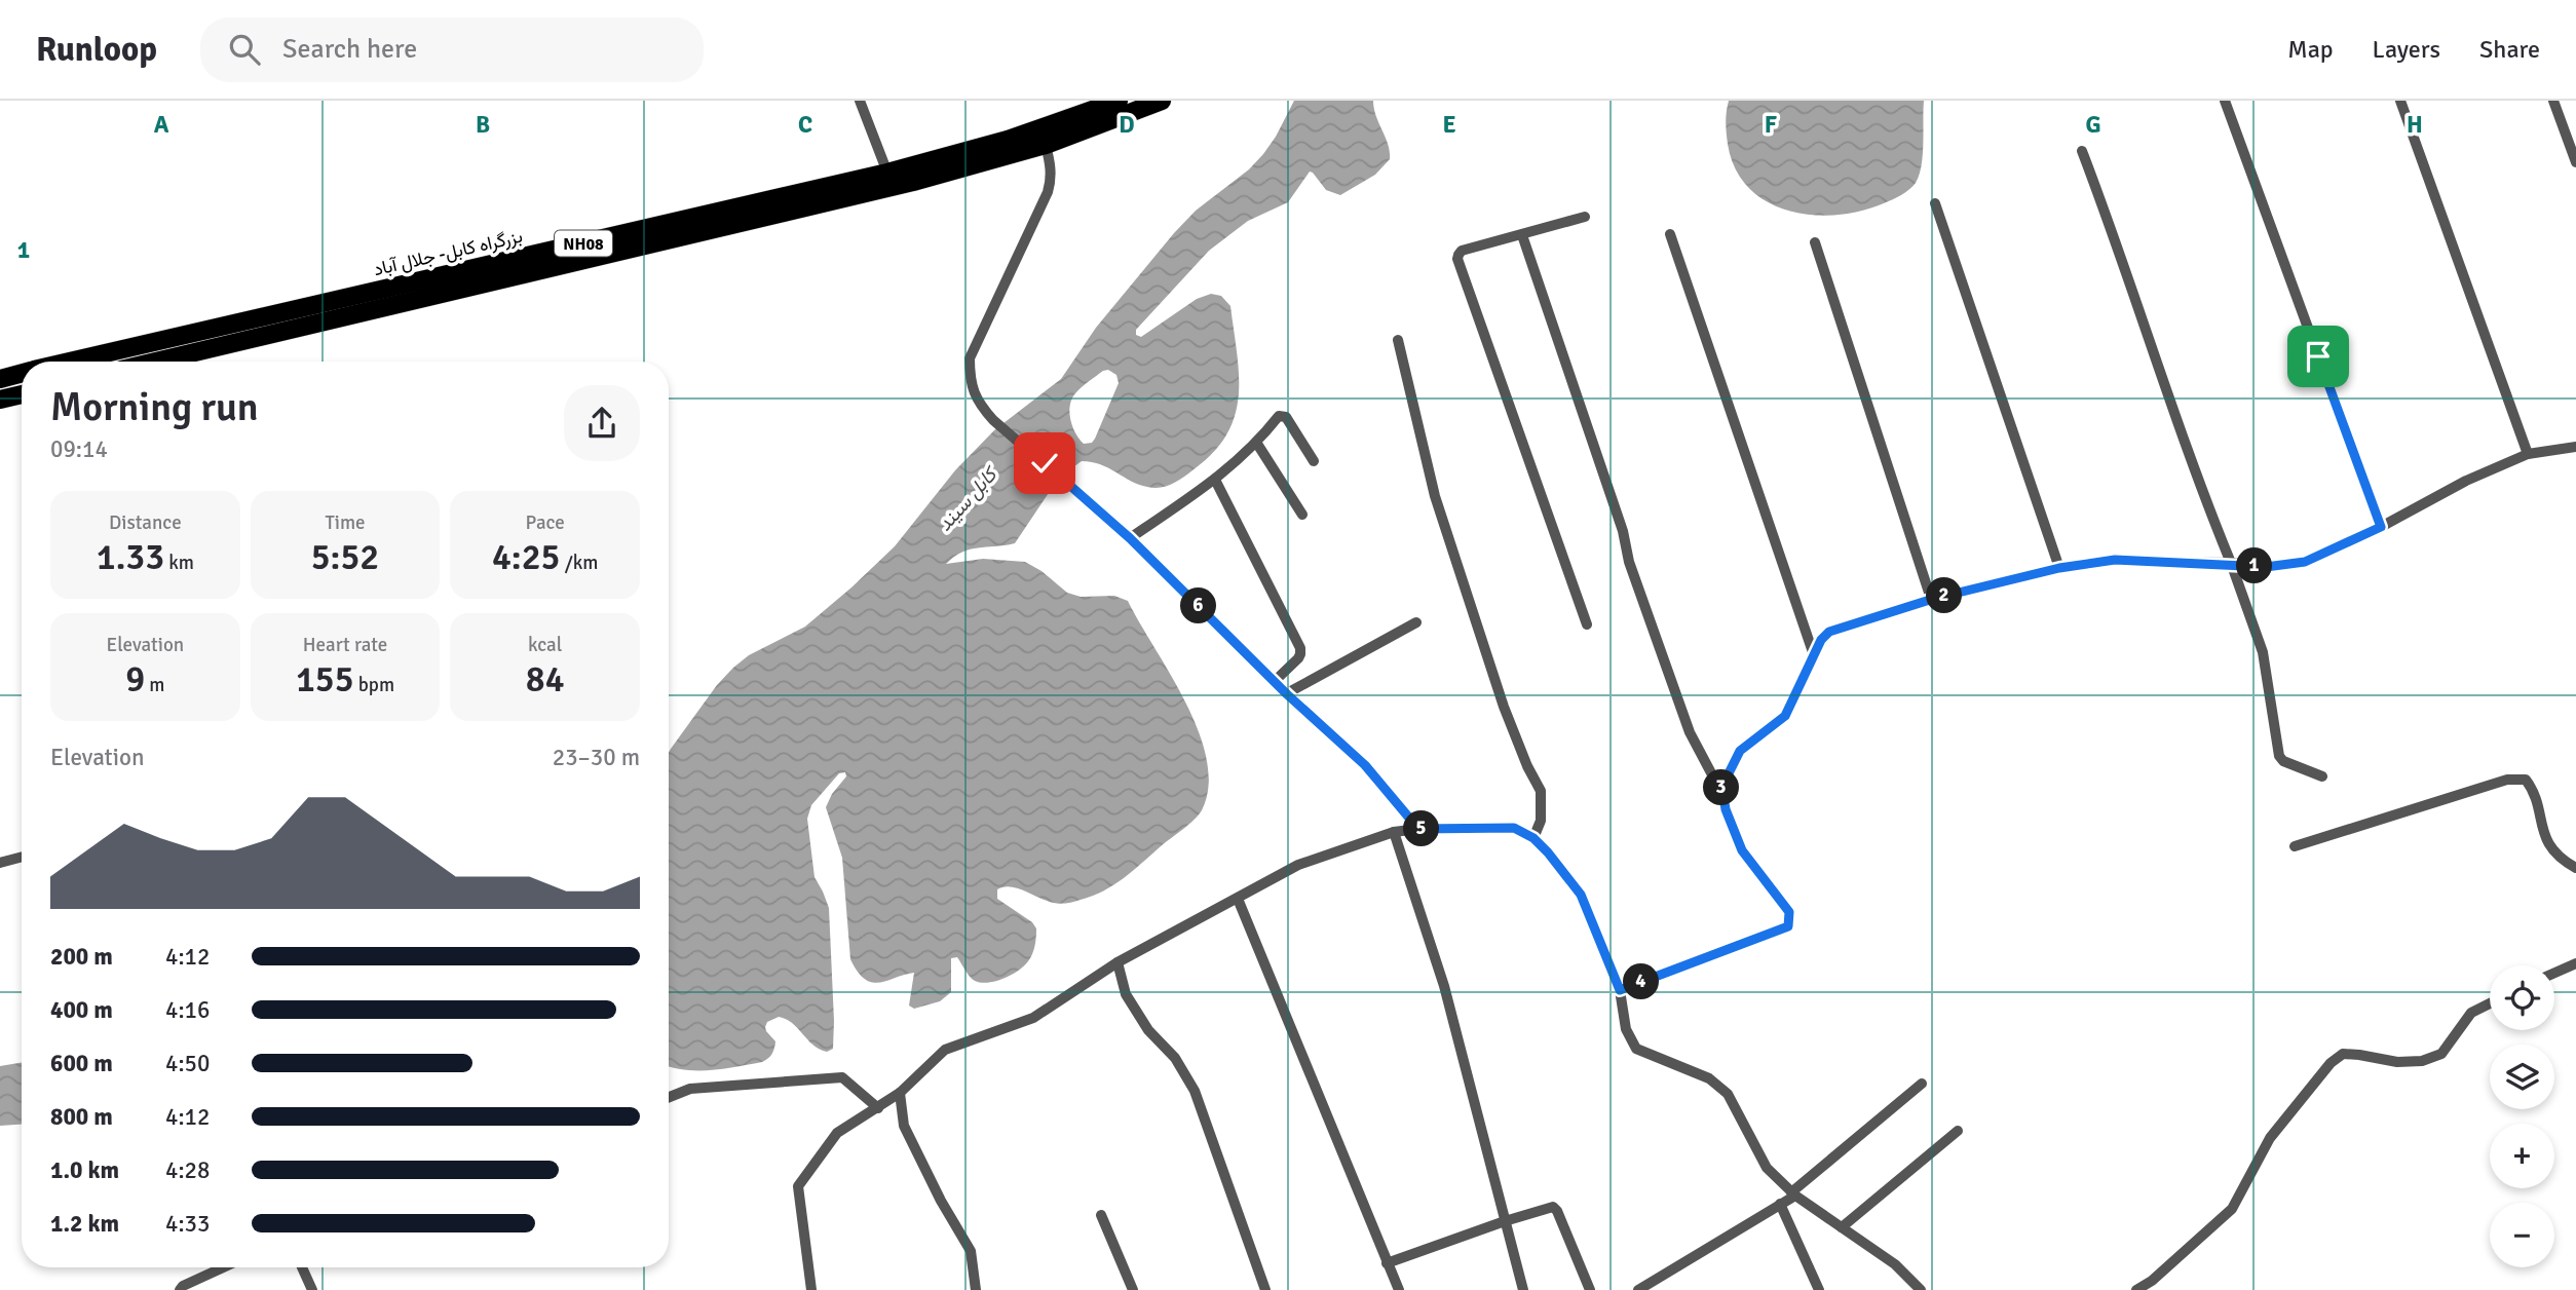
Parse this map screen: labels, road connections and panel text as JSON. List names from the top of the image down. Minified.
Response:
{"streets":{"highway":["NH08","بزرگراه کابل- جلال آباد"]},"water":["کابل سيند"],"page":{"header":"Runloop","search":"Search here","nav":["Map","Layers","Share"],"heading":["Morning run","09:14"],"stats":[["Distance","1.33 km"],["Time","5:52"],["Pace","4:25 /km"],["Elevation","9 m"],["Heart rate","155 bpm"],["kcal","84"]],"pins":["1","2","6","3","5","4"],"chart":["Elevation","23–30 m"],"list":[{"name":"200 m","note":"4:12"},{"name":"400 m","note":"4:16"},{"name":"600 m","note":"4:50"},{"name":"800 m","note":"4:12"},{"name":"1.0 km","note":"4:28"},{"name":"1.2 km","note":"4:33"}],"map_buttons":["+","−"]},"grid":{"columns":["A","B","C","D","E","F","G","H"],"rows":["1"]}}
